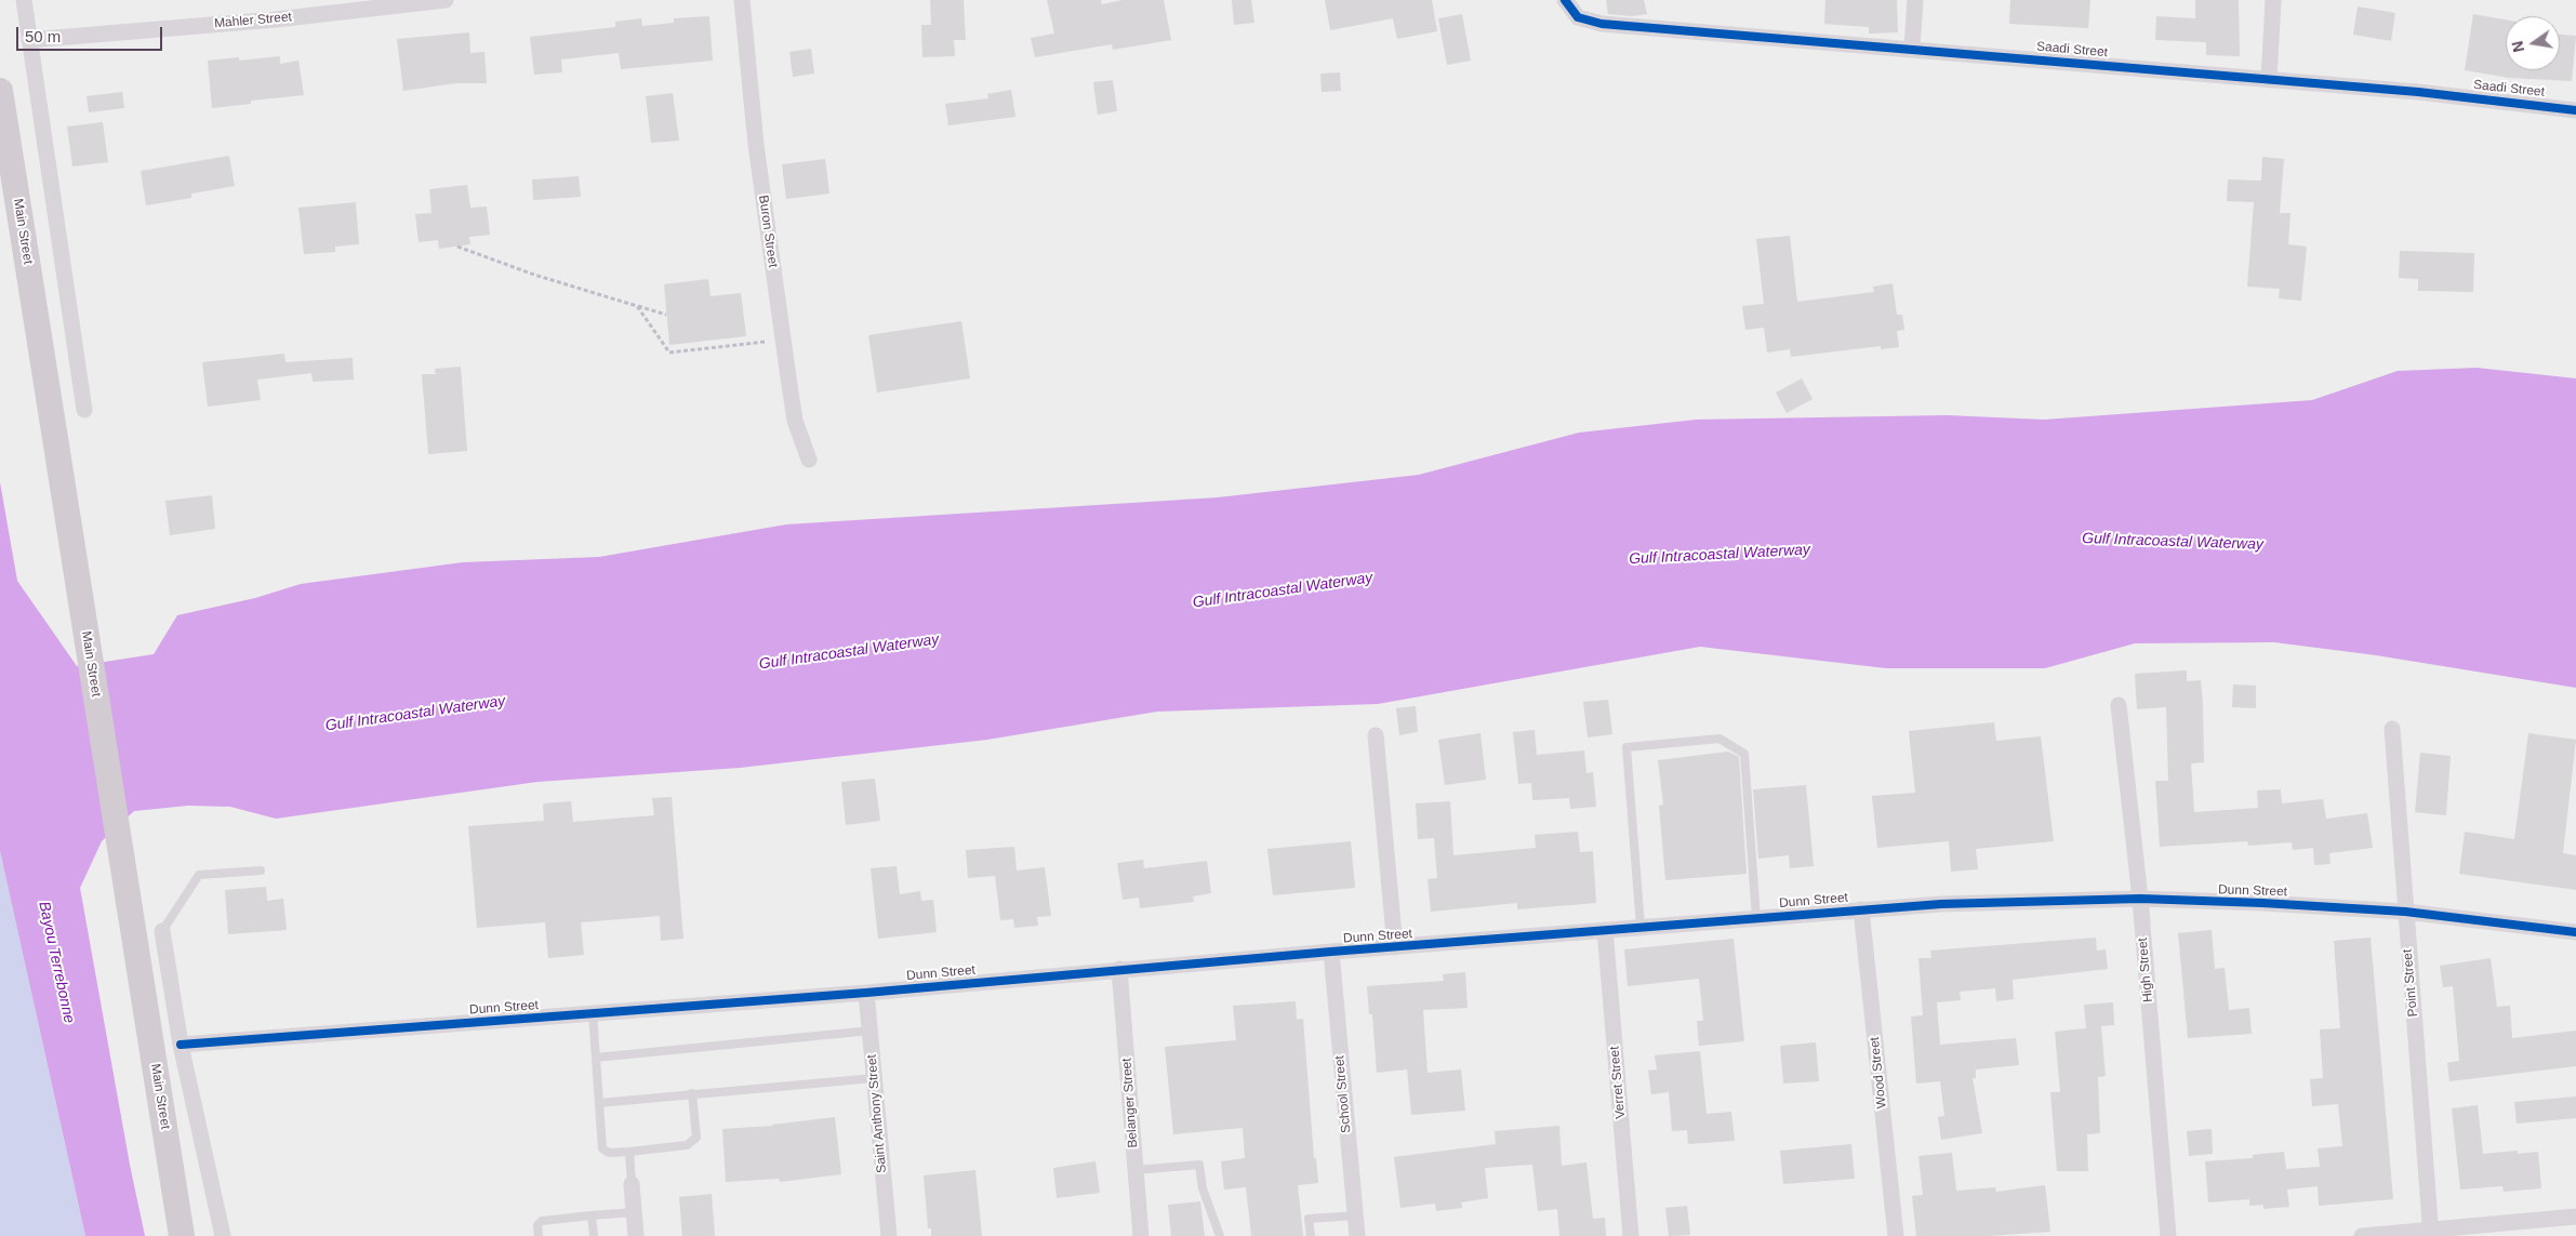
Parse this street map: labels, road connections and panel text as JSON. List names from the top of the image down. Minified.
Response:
{"streets":{"main road":["Main Street"],"street":["Mahler Street","Saadi Street","Buron Street","Dunn Street","High Street","Point Street","Wood Street","Verret Street","School Street","Belanger Street","Saint Anthony Street"]},"crossings":[["Dunn Street","High Street"],["Dunn Street","Point Street"],["Dunn Street","Wood Street"],["Dunn Street","Verret Street"],["Dunn Street","School Street"],["Dunn Street","Belanger Street"],["Dunn Street","Saint Anthony Street"]],"water":["Gulf Intracoastal Waterway","Bayou Terrebonne"],"scale_bar":"50 m","north":"left"}
